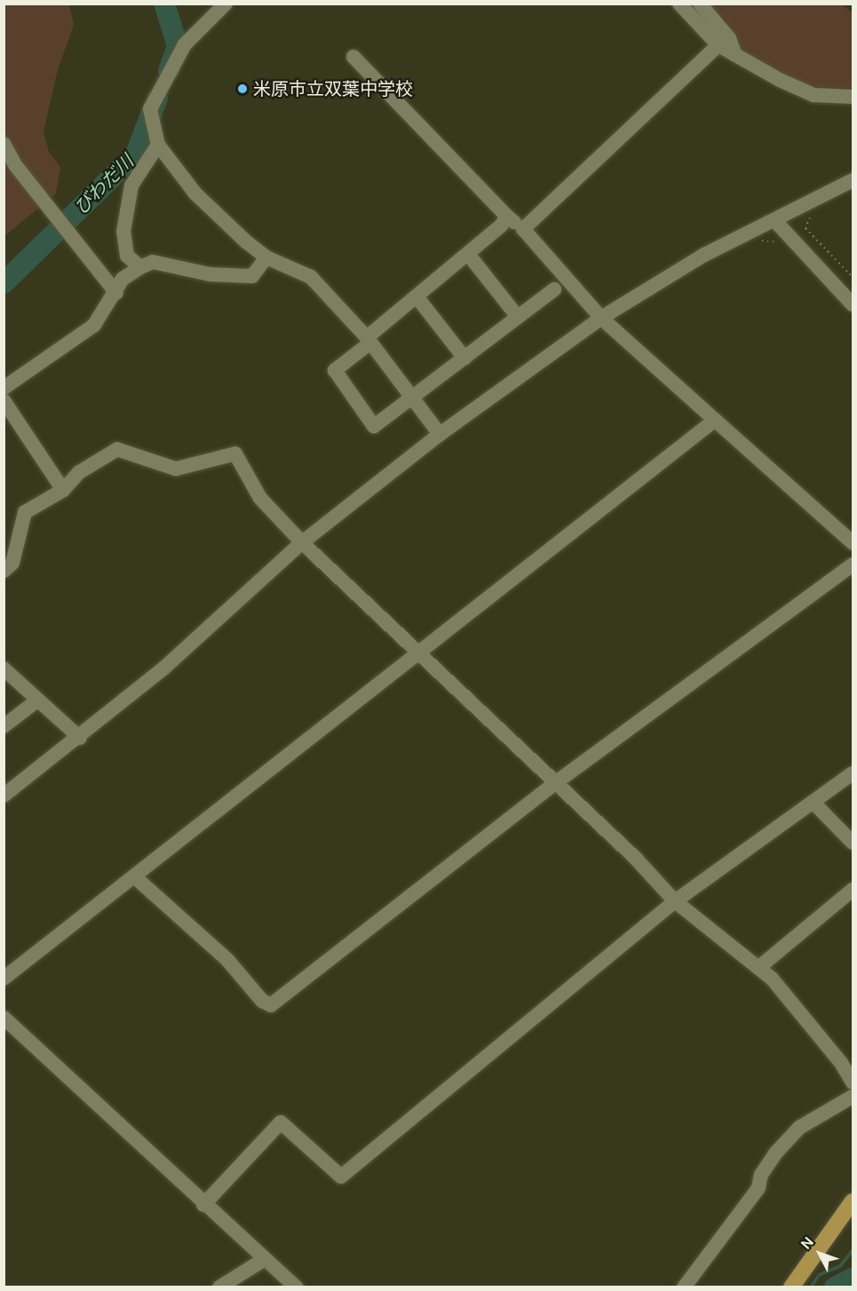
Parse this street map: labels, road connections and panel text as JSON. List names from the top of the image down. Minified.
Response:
{"water":["びわだ川"],"places":["米原市立双葉中学校"],"north":"top left"}
